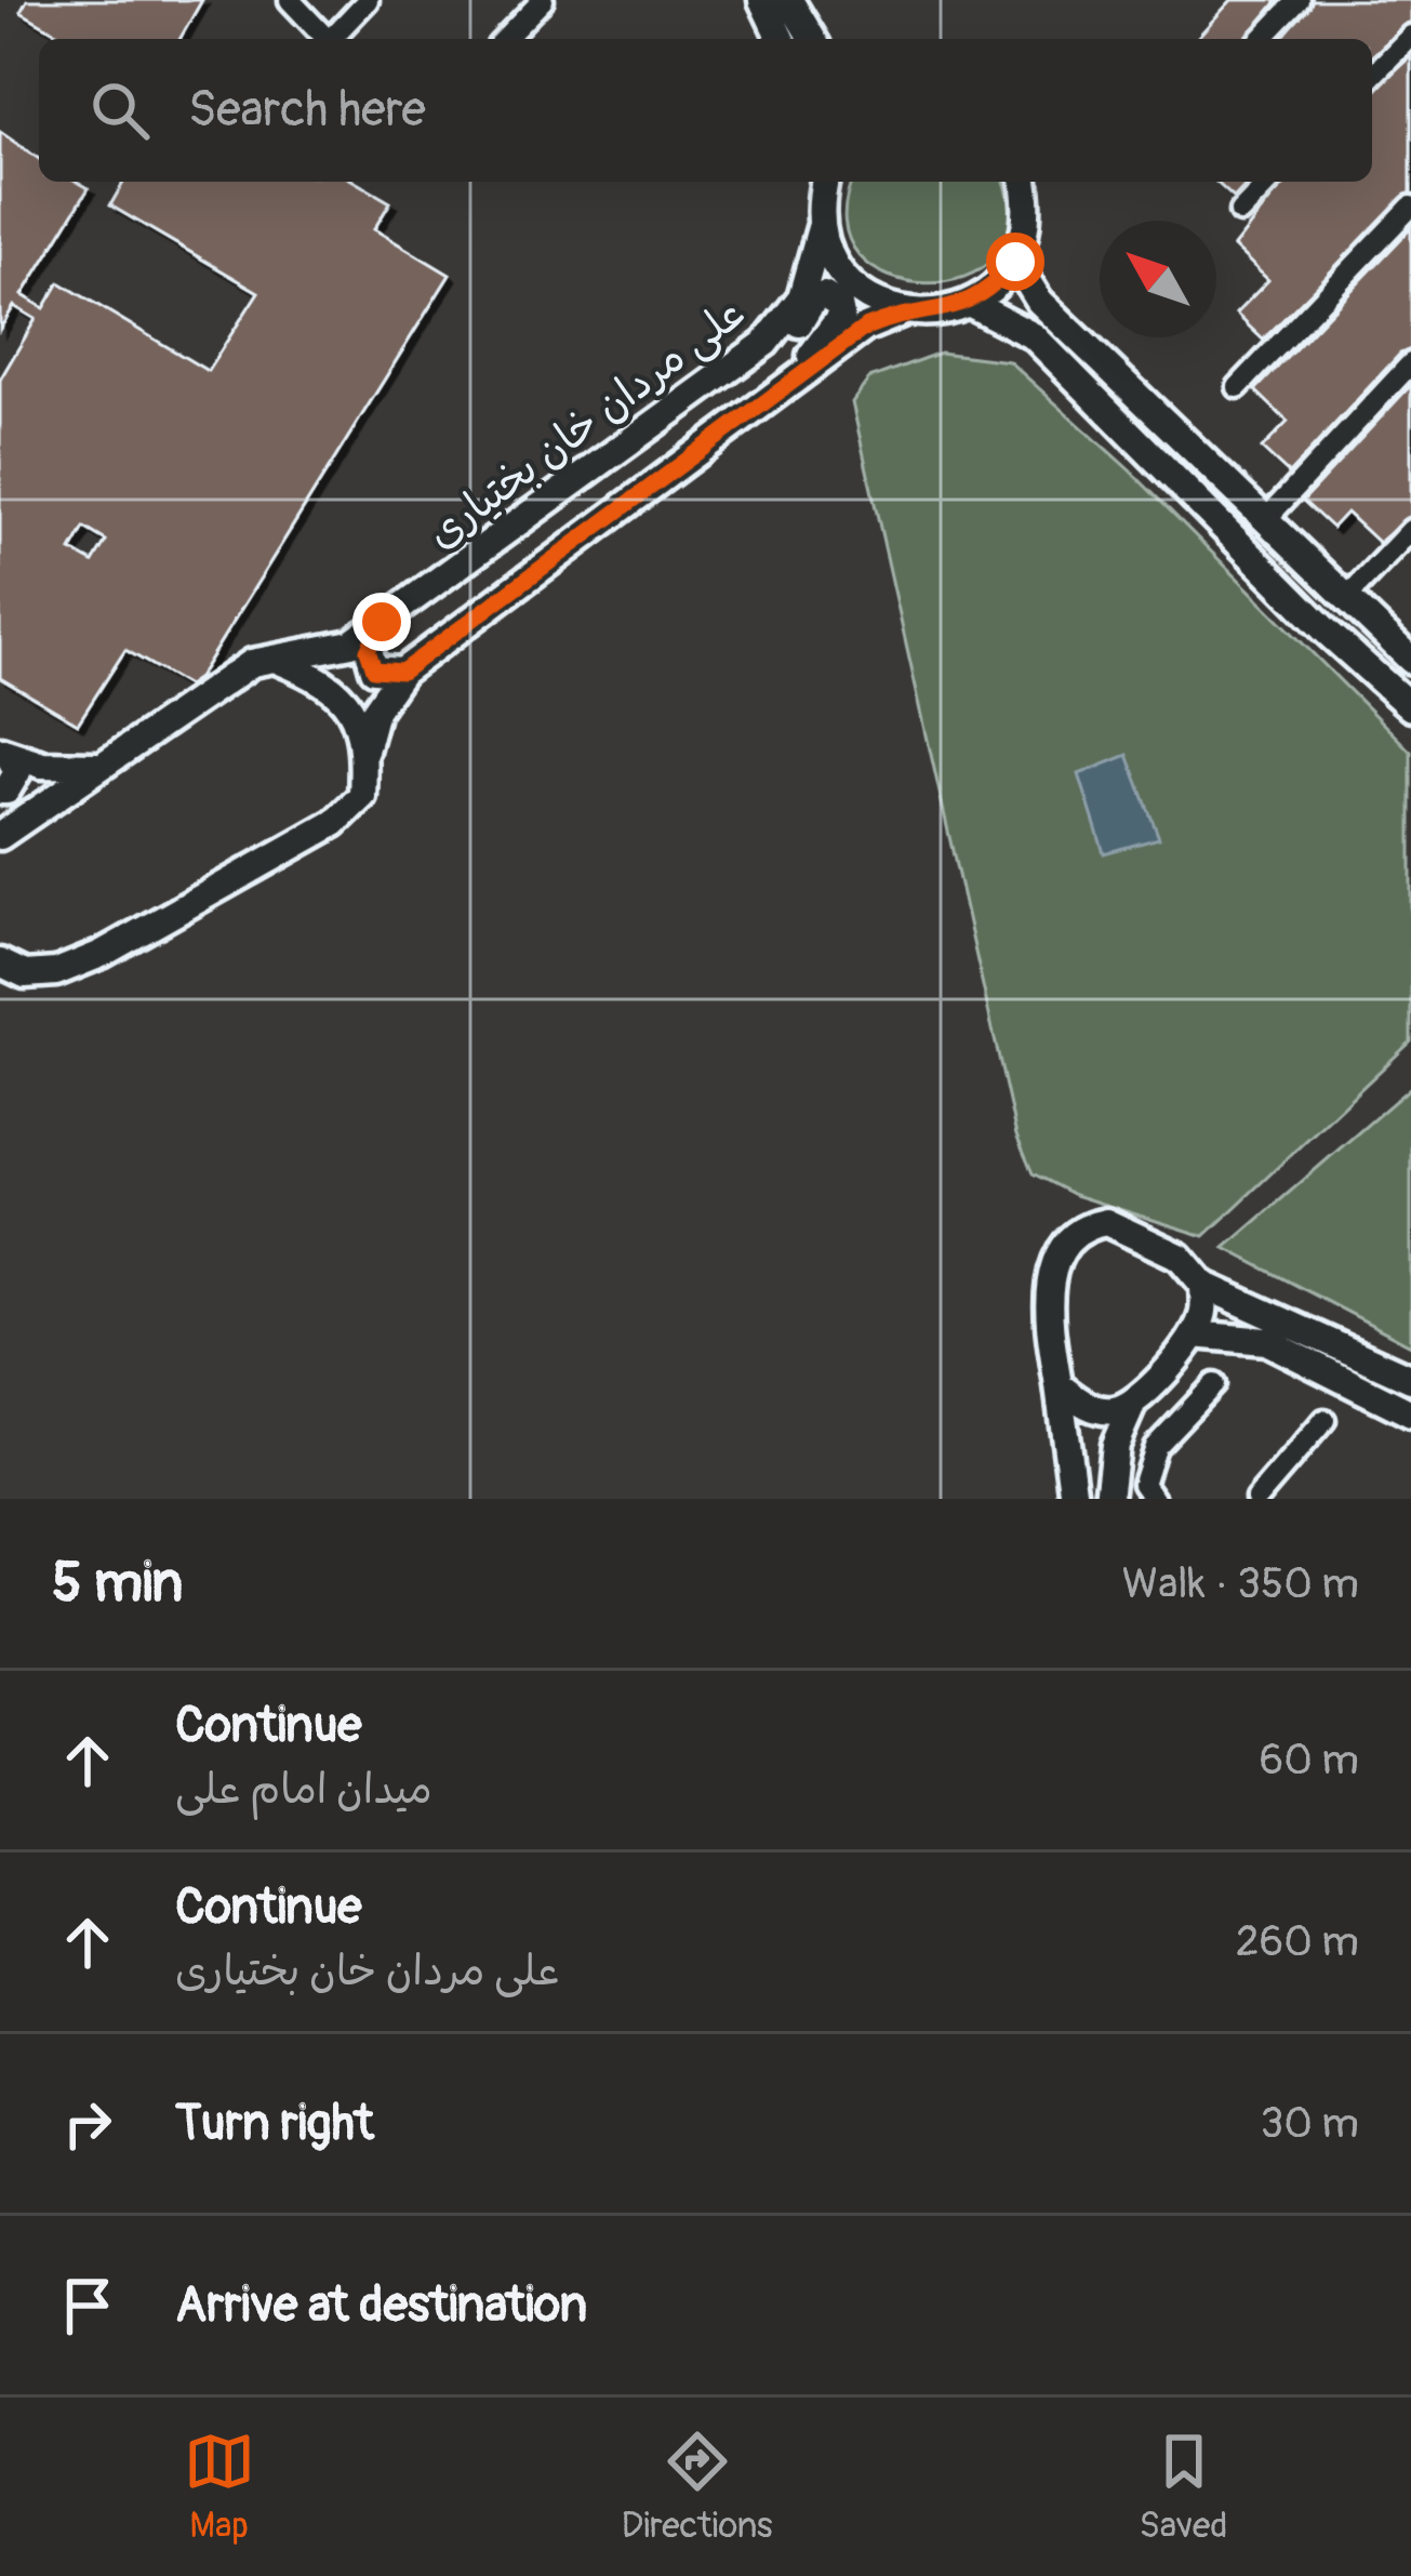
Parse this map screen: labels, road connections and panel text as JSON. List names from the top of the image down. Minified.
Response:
{"streets":{"main road":["علی مردان خان بختیاری"]},"north":"top left","page":{"search":"Search here","heading":["5 min","Walk · 350 m"],"list":[["Continue","میدان امام علی","60 m"],["Continue","علی مردان خان بختیاری","260 m"],["Turn right","30 m"],"Arrive at destination"],"nav":["Map","Directions","Saved"]}}
